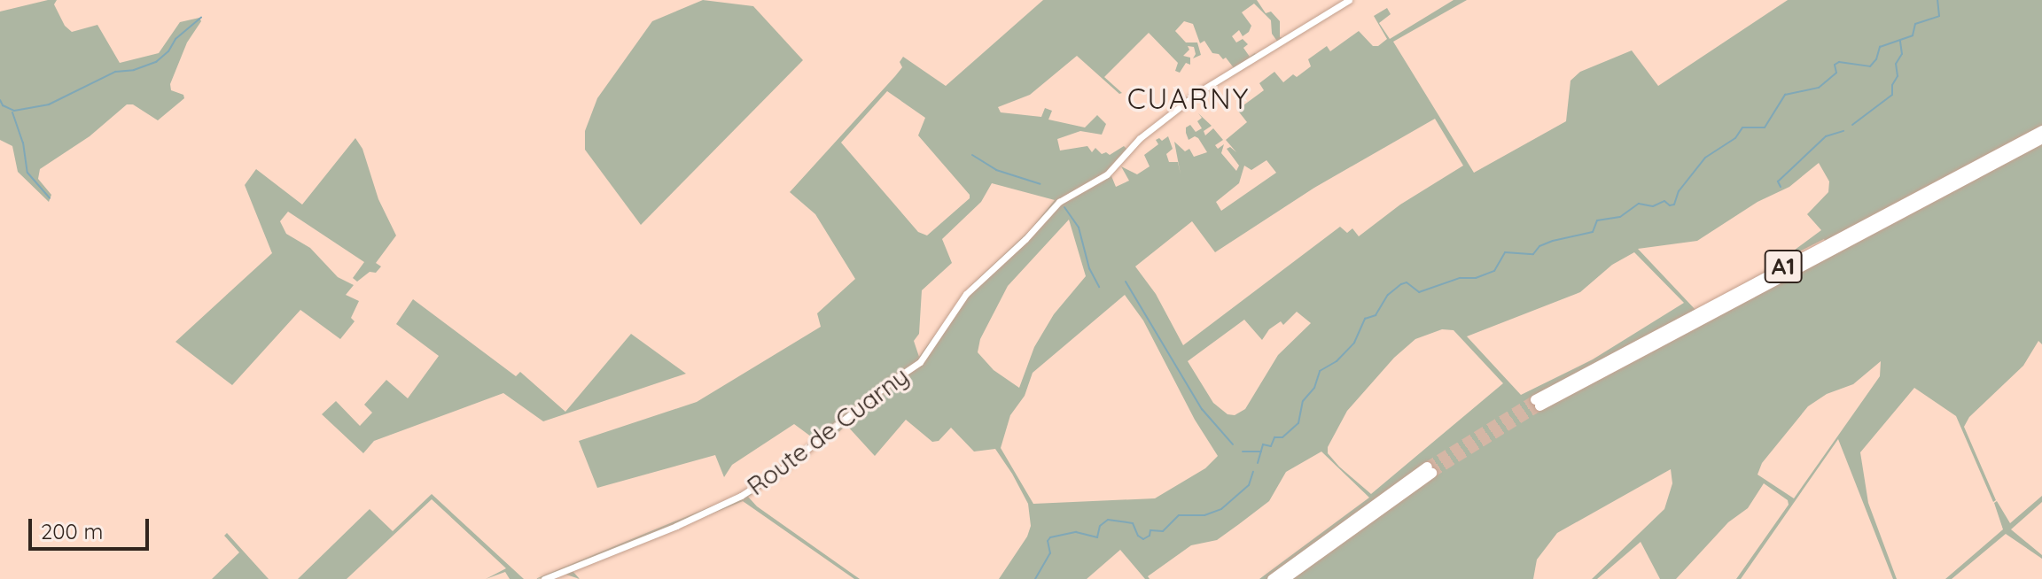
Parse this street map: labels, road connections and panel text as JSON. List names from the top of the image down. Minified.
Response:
{"streets":{"highway":["A1"],"street":["Route de Cuarny"]},"districts":["CUARNY"],"scale_bar":"200 m"}
